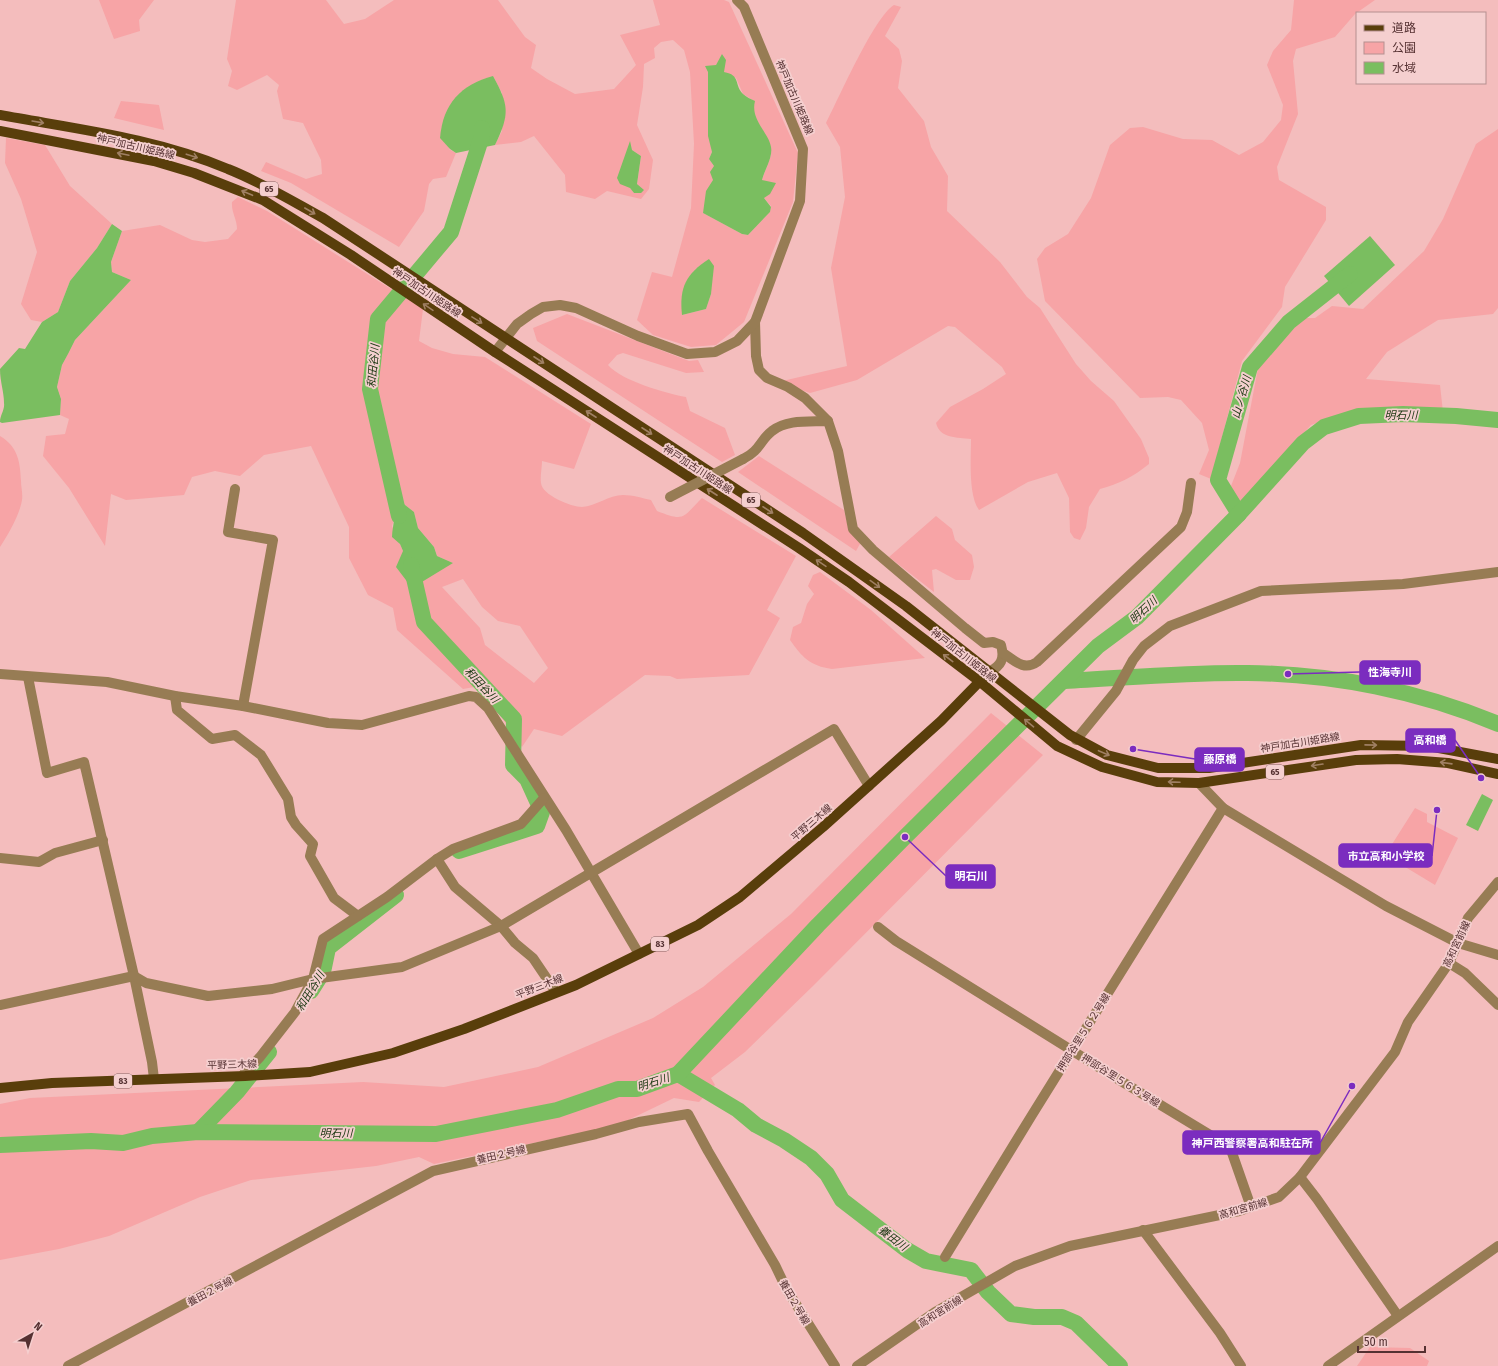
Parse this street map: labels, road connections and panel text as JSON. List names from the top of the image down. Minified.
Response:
{"streets":{"main road":["神戸加古川姫路線","65","平野三木線","83"],"street":["高和宮前線","押部谷里５６２号線","押部谷里５６３号線","養田２号線"]},"crossings":[["神戸加古川姫路線","平野三木線"],["高和宮前線","押部谷里５６３号線"],["押部谷里５６２号線","押部谷里５６３号線"]],"water":["和田谷川","山ノ谷川","明石川","養田川"],"places":["性海寺川","藤原橋","高和橋","市立高和小学校","明石川","神戸西警察署高和駐在所"],"legend":["道路","公園","水域"],"scale_bar":"50 m","north":"top right"}
